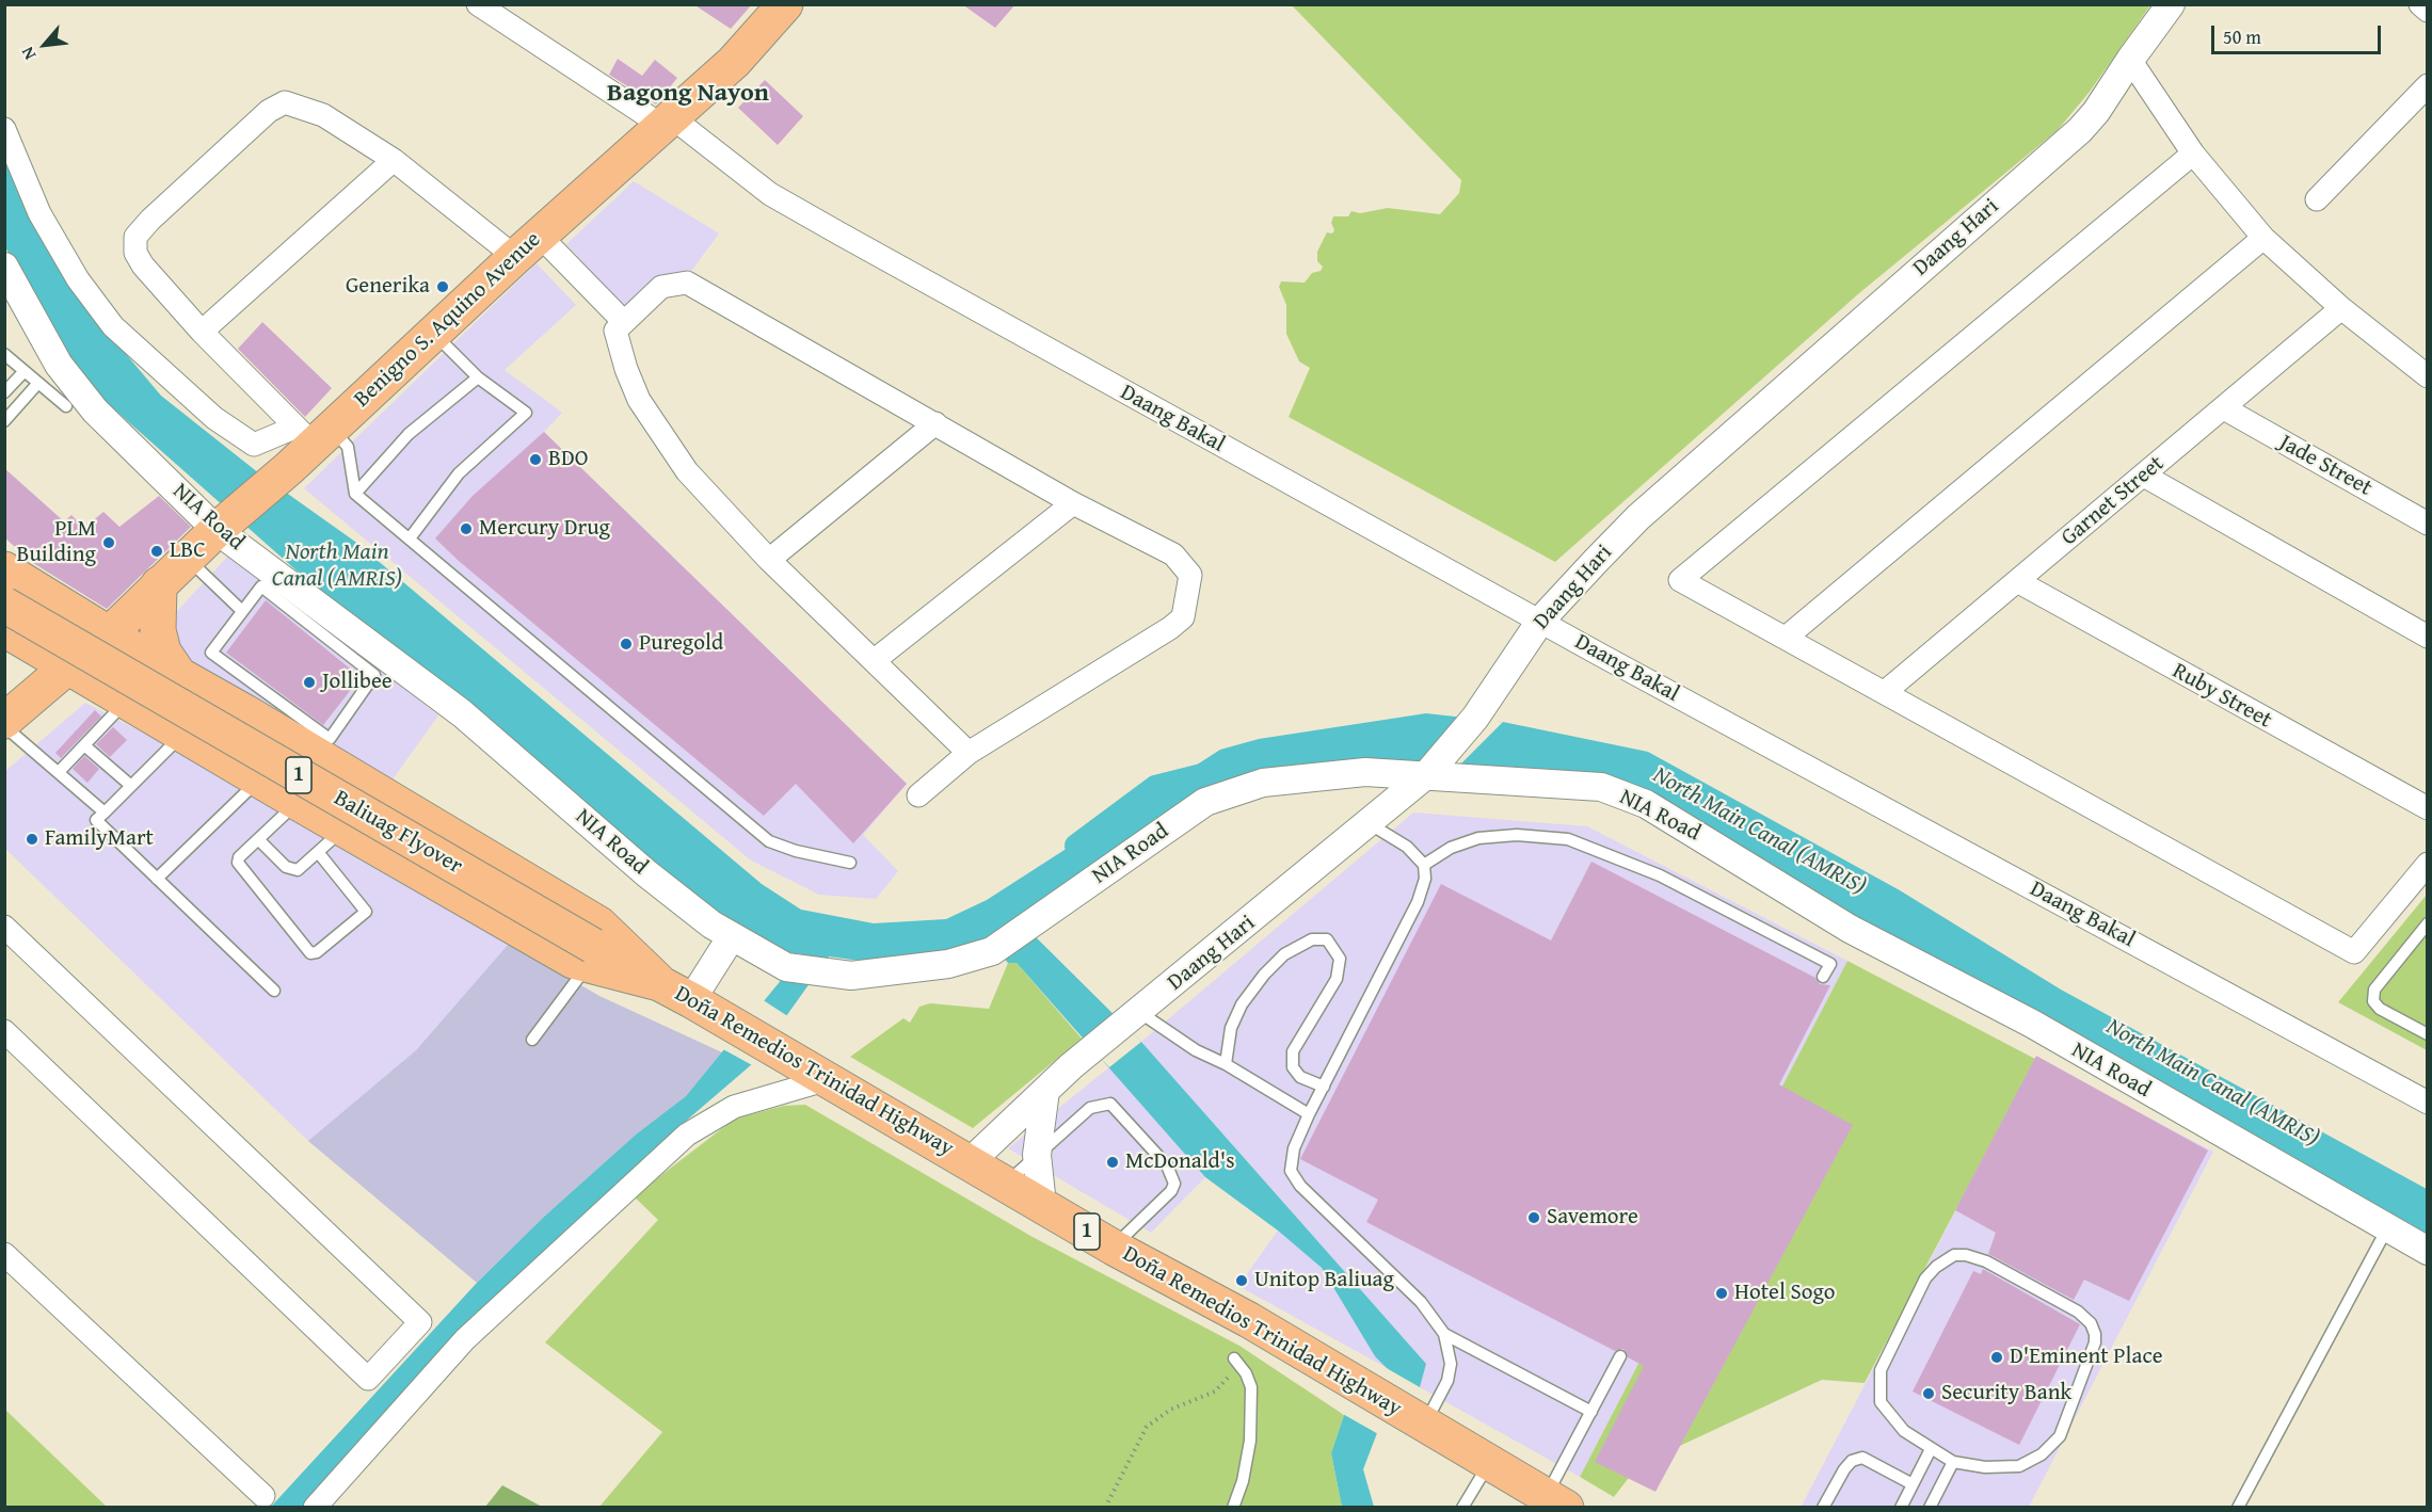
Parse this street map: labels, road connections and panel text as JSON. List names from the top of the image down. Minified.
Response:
{"streets":{"main road":["Benigno S. Aquino Avenue","1","Baliuag Flyover","Doña Remedios Trinidad Highway"],"street":["Daang Hari","Daang Bakal","Jade Street","Garnet Street","NIA Road","Ruby Street"]},"crossings":[["Daang Hari","Daang Bakal"],["Daang Hari","NIA Road"],["Daang Hari","Doña Remedios Trinidad Highway"],["Benigno S. Aquino Avenue","Daang Bakal"],["Benigno S. Aquino Avenue","NIA Road"],["Benigno S. Aquino Avenue","Doña Remedios Trinidad Highway"],["Jade Street","Garnet Street"],["Garnet Street","Ruby Street"],["1","Baliuag Flyover"],["Baliuag Flyover","Doña Remedios Trinidad Highway"]],"districts":["Bagong Nayon"],"water":["North Main Canal (AMRIS)"],"places":["Generika","BDO","Mercury Drug","PLM Building","LBC","Puregold","Jollibee","FamilyMart","McDonald's","Savemore","Unitop Baliuag","Hotel Sogo","D'Eminent Place","Security Bank"],"scale_bar":"50 m","north":"bottom left"}
